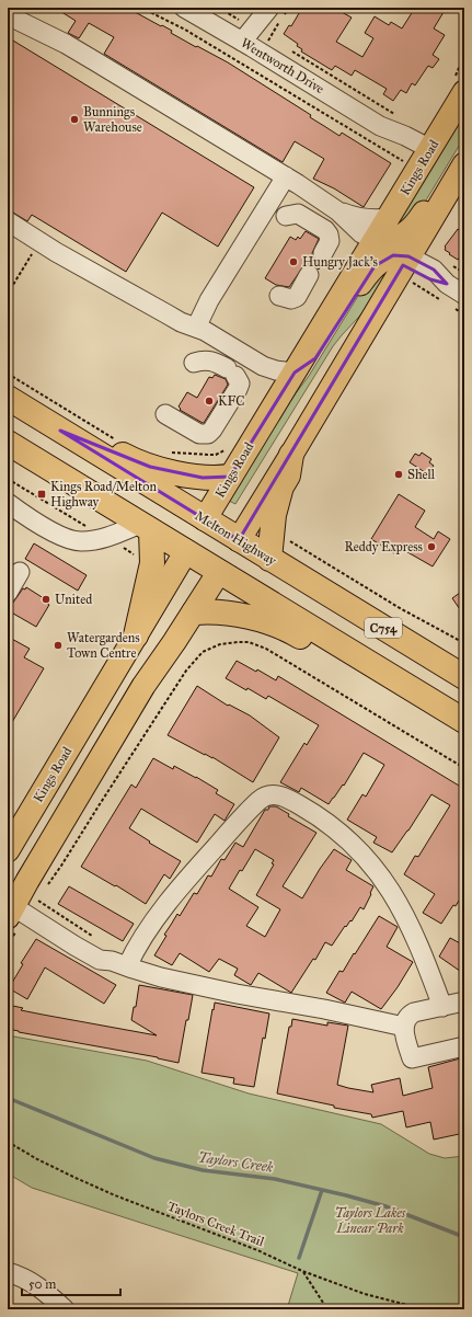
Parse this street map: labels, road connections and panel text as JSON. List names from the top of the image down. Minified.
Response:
{"streets":{"highway":["Kings Road","Melton Highway","C754"],"street":["Wentworth Drive"],"path":["Taylors Creek Trail"]},"crossings":[["Wentworth Drive","Kings Road"],["Kings Road","Melton Highway"],["Kings Road","C754"]],"water":["Taylors Creek"],"parks":["Taylors Lakes Linear Park"],"places":{"other":["Bunnings Warehouse","Hungry Jack's","KFC","Shell","Reddy Express","United","Watergardens Town Centre"],"transit":["Kings Road/Melton Highway"]},"scale_bar":"50 m"}
